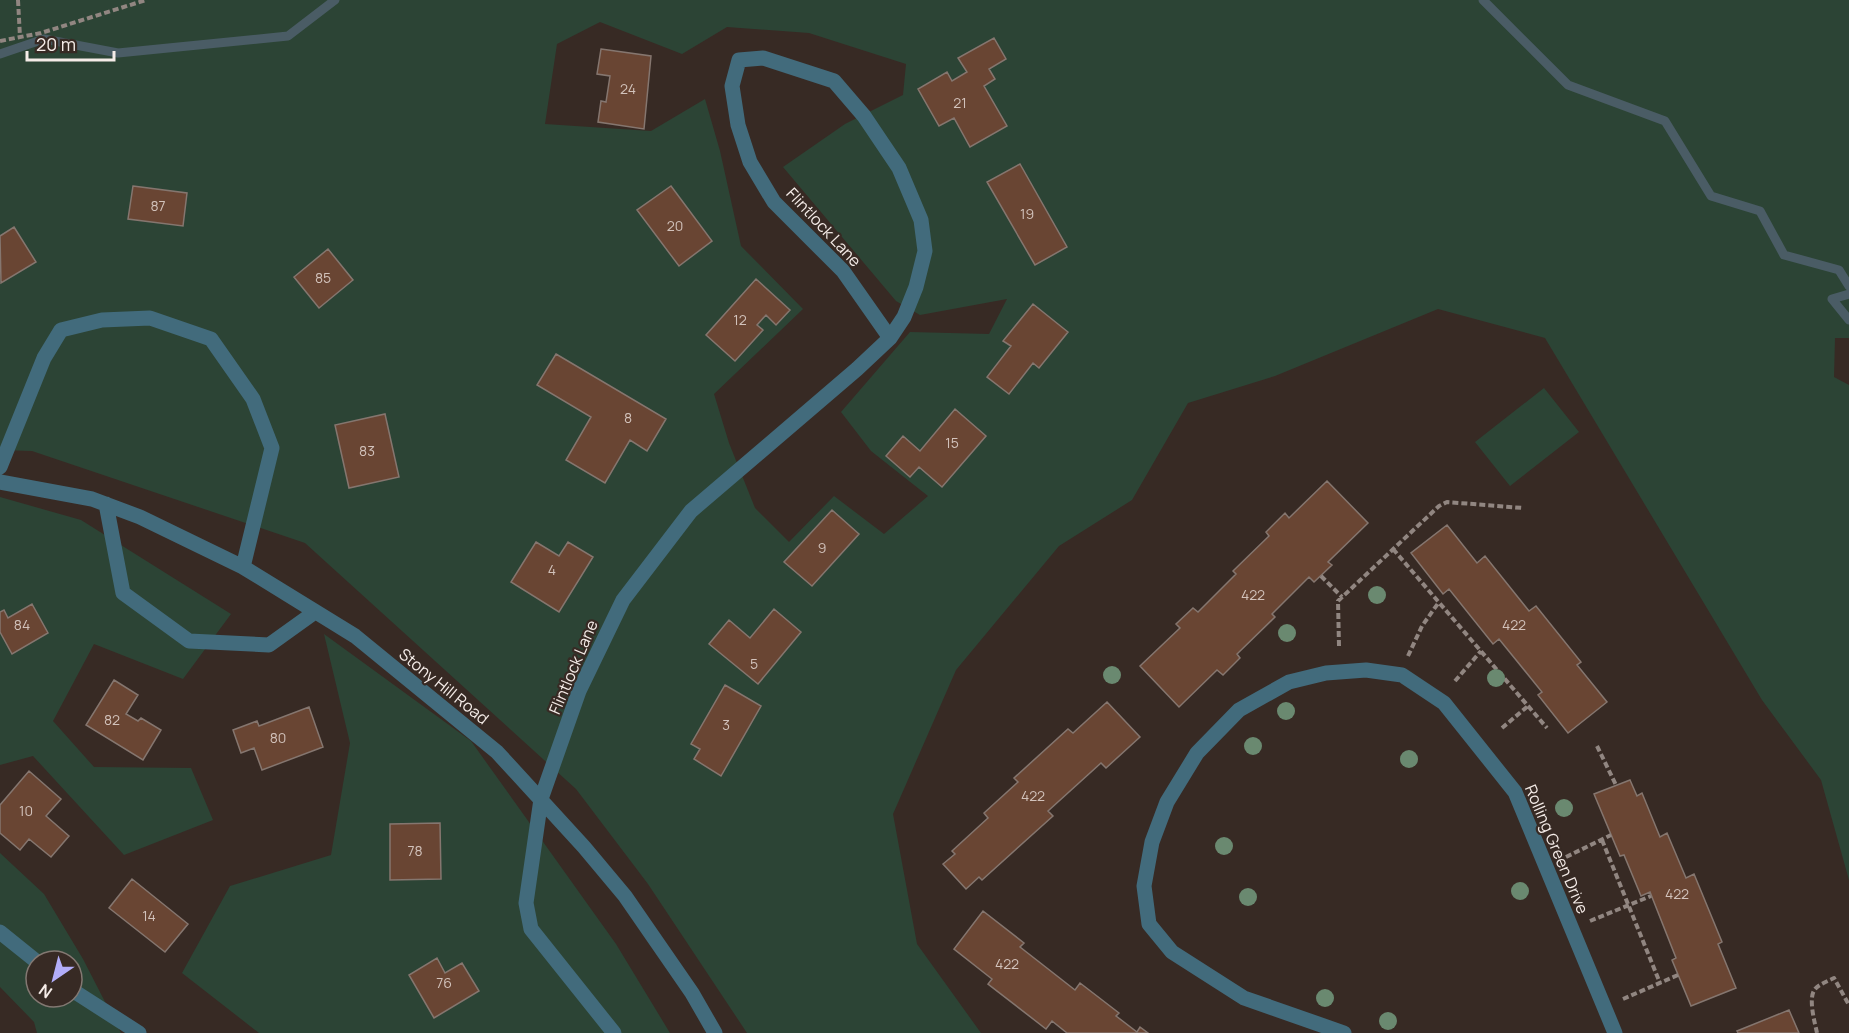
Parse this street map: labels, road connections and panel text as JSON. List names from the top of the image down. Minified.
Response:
{"streets":{"street":["Flintlock Lane","Stony Hill Road","Rolling Green Drive"]},"crossings":[["Flintlock Lane","Stony Hill Road"]],"house_numbers":["24","21","87","19","20","85","12","8","15","83","9","4","422","84","422","5","82","3","80","422","10","78","422","14","422","76"],"scale_bar":"20 m","north":"bottom left"}
